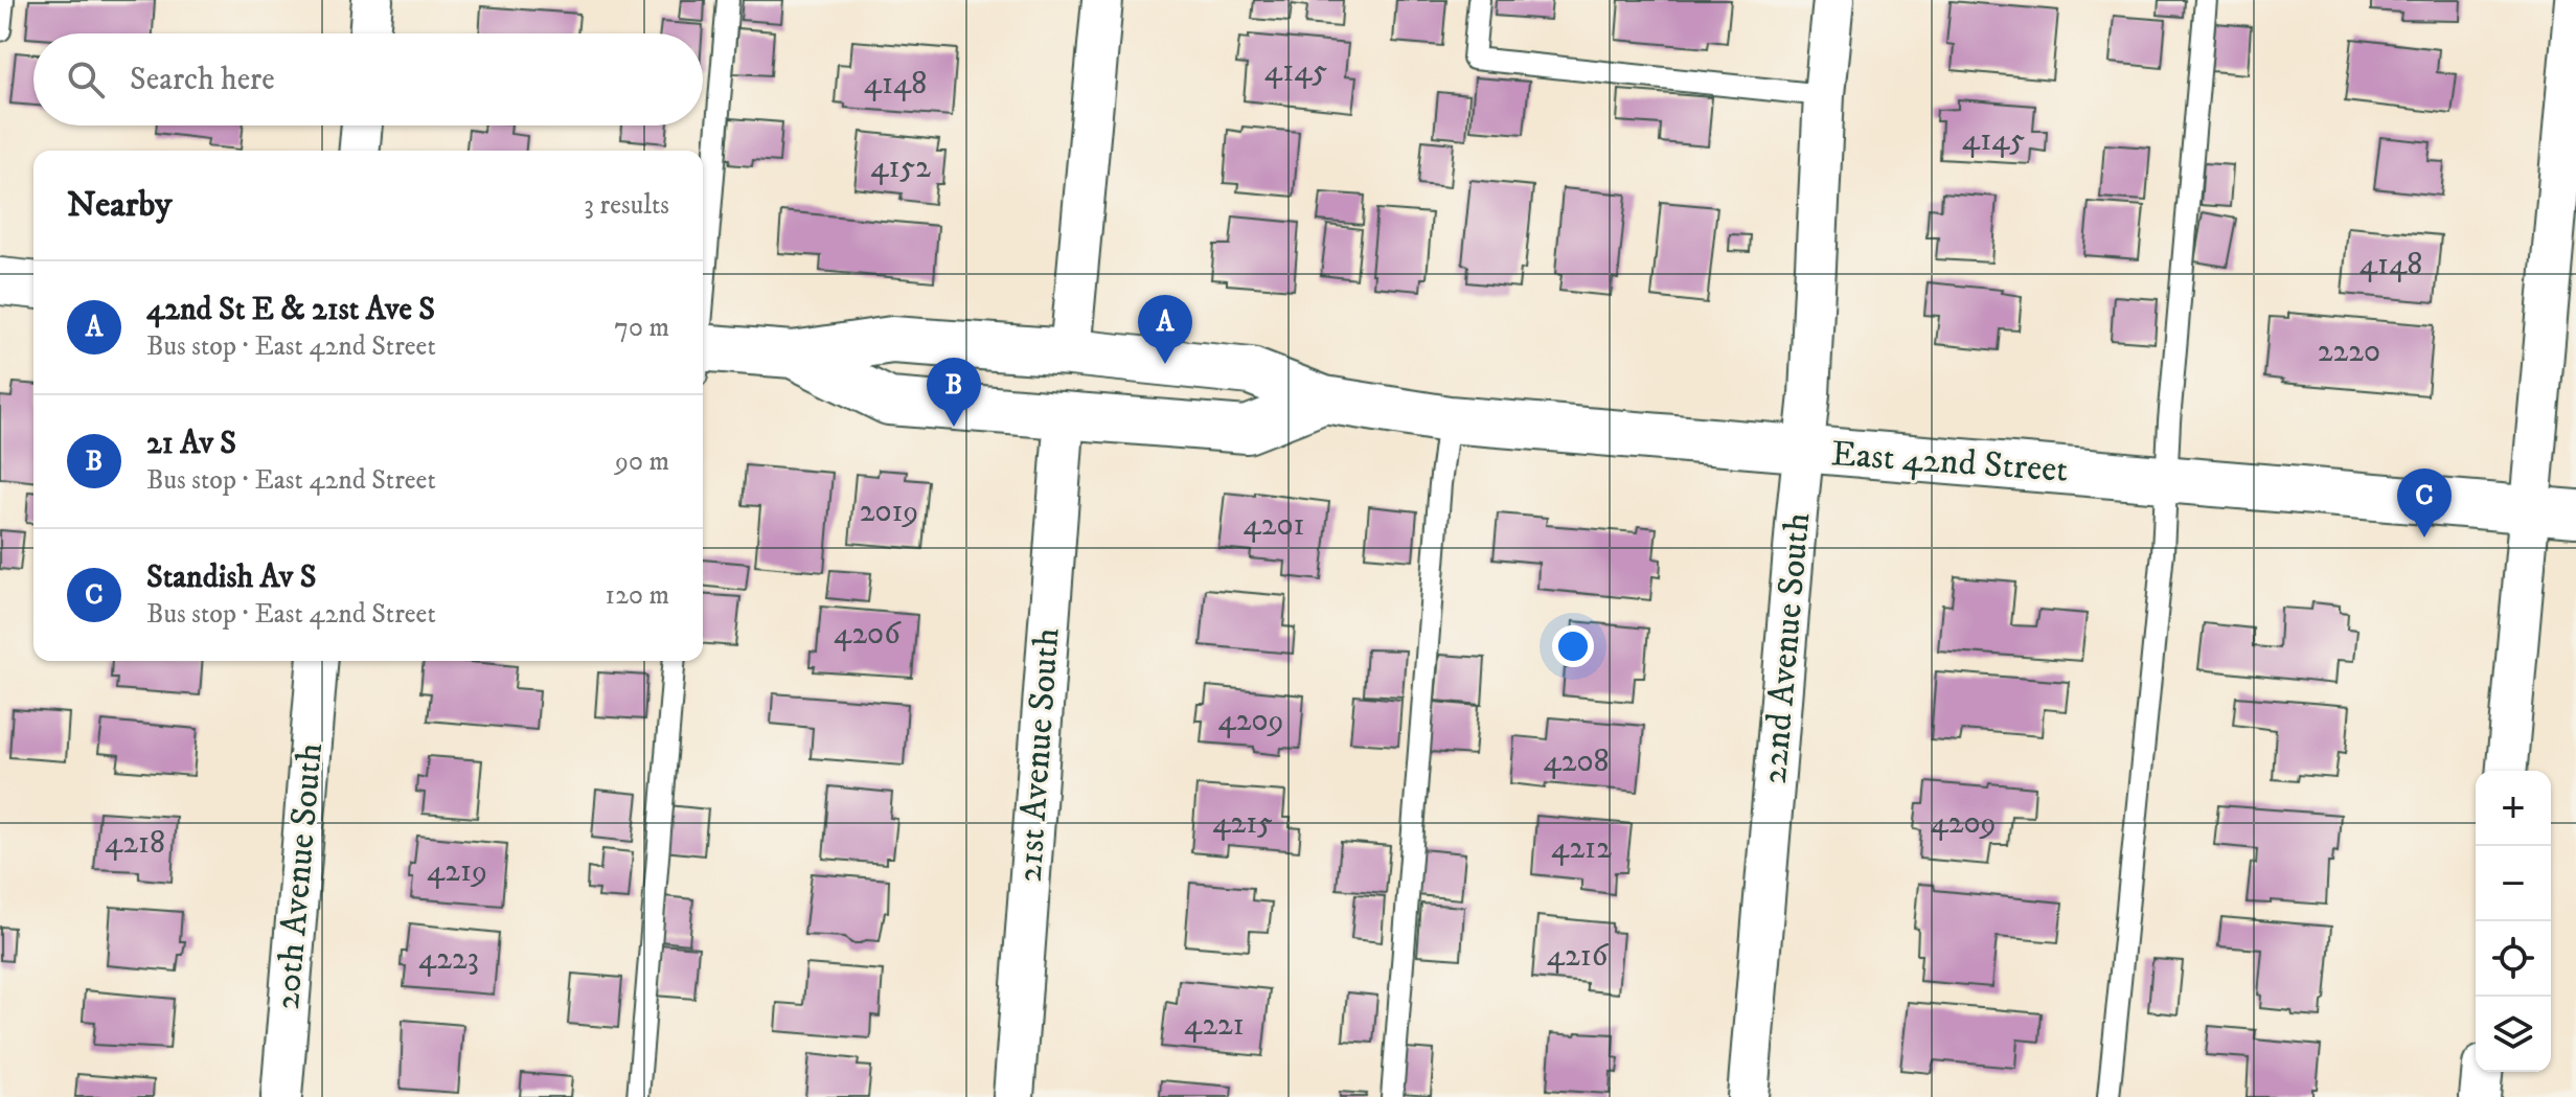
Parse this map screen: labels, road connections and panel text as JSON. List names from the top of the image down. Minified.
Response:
{"streets":{"street":["East 42nd Street","22nd Avenue South","21st Avenue South","20th Avenue South"]},"crossings":[["East 42nd Street","22nd Avenue South"],["East 42nd Street","21st Avenue South"]],"house_numbers":["4145","4148","4145","4152","4148","2220","2019","4201","4206","4209","4208","4215","4209","4218","4212","4219","4216","4223","4221"],"page":{"search":"Search here","heading":["Nearby","3 results"],"list":[{"mark":"A","name":"42nd St E & 21st Ave S","note":"Bus stop · East 42nd Street","value":"70 m"},{"mark":"B","name":"21 Av S","note":"Bus stop · East 42nd Street","value":"90 m"},{"mark":"C","name":"Standish Av S","note":"Bus stop · East 42nd Street","value":"120 m"}],"pins":["A","B","C"],"map_buttons":["+","−"]}}
